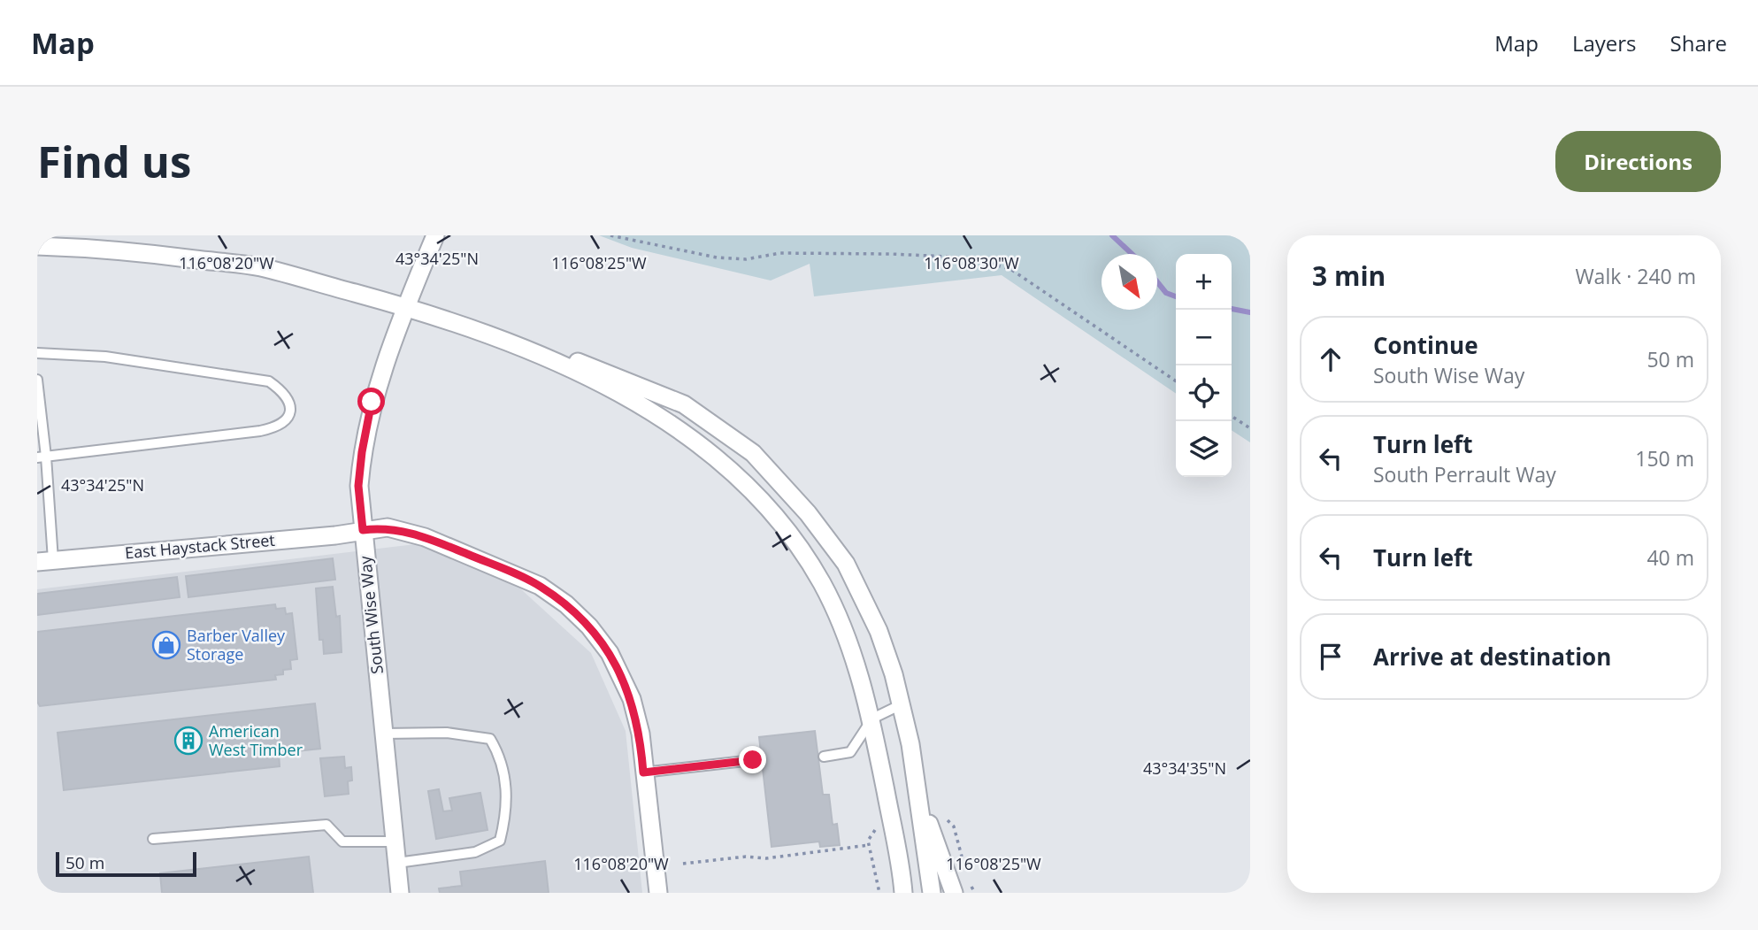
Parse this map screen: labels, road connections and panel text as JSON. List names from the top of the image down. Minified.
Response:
{"streets":{"street":["East Haystack Street","South Wise Way"]},"crossings":[["East Haystack Street","South Wise Way"]],"places":{"shop":["Barber Valley Storage"],"building":["American West Timber"]},"scale_bar":"50 m","north":"bottom right","page":{"header":"Map","nav":["Map","Layers","Share"],"buttons":"Directions","title":"Find us","heading":["3 min","Walk · 240 m"],"map_buttons":["+","−"],"list":[["Continue","South Wise Way","50 m"],["Turn left","South Perrault Way","150 m"],["Turn left","40 m"],"Arrive at destination"],"scale":"50 m"},"coordinates":["43°34'25\"N","116°08'20\"W","116°08'25\"W","116°08'30\"W","43°34'35\"N"]}
